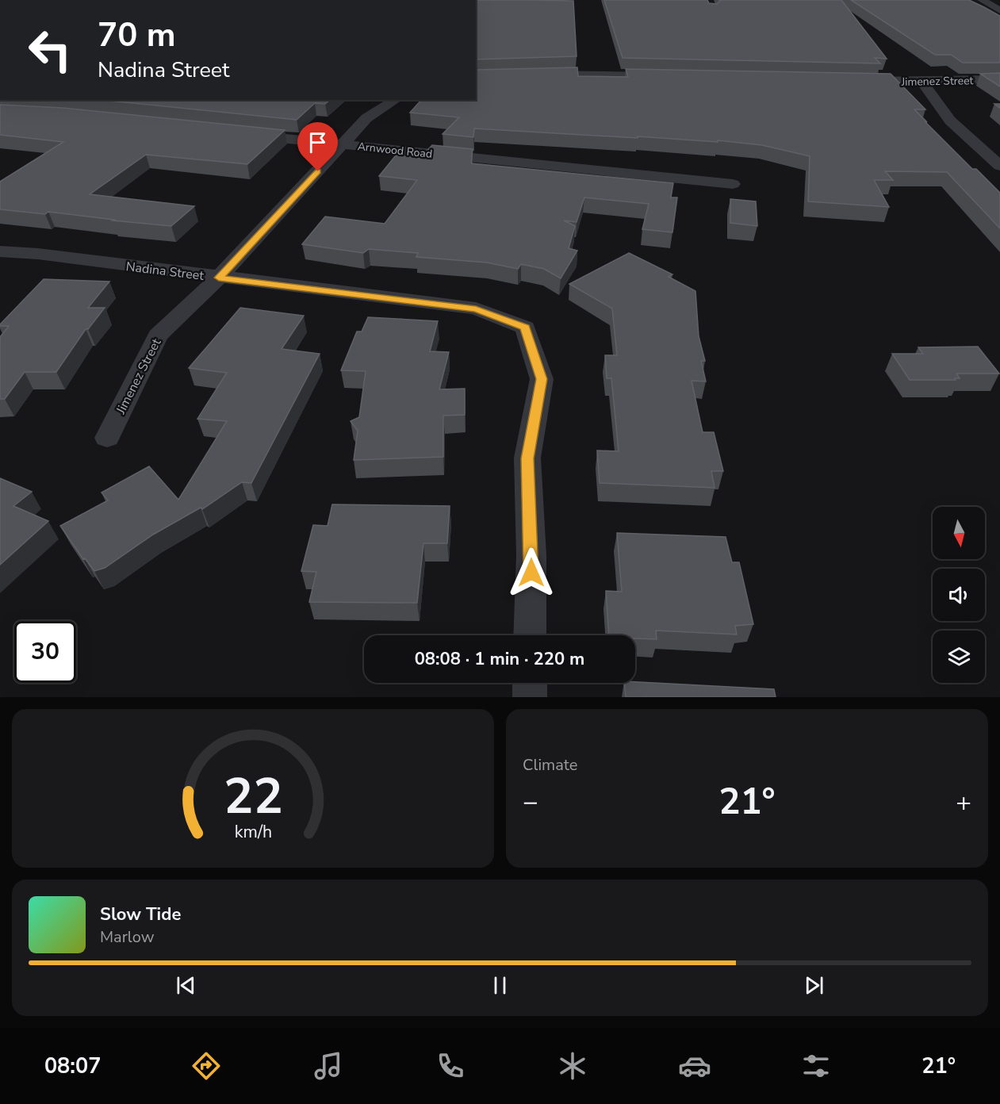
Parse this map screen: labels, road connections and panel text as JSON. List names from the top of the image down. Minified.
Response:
{"streets":{"street":["Jimenez Street","Arnwood Road","Nadina Street"]},"crossings":[["Jimenez Street","Arnwood Road"],["Jimenez Street","Nadina Street"]],"north":"bottom","page":{"turn":["70 m","Nadina Street"],"limit":"30","trip":"08:08 · 1 min · 220 m","tile":"Climate","heat":["−","21°","+"],"song":["Slow Tide","Marlow"],"tabs":["08:07","21°"],"gauge":["22","km/h"]}}
